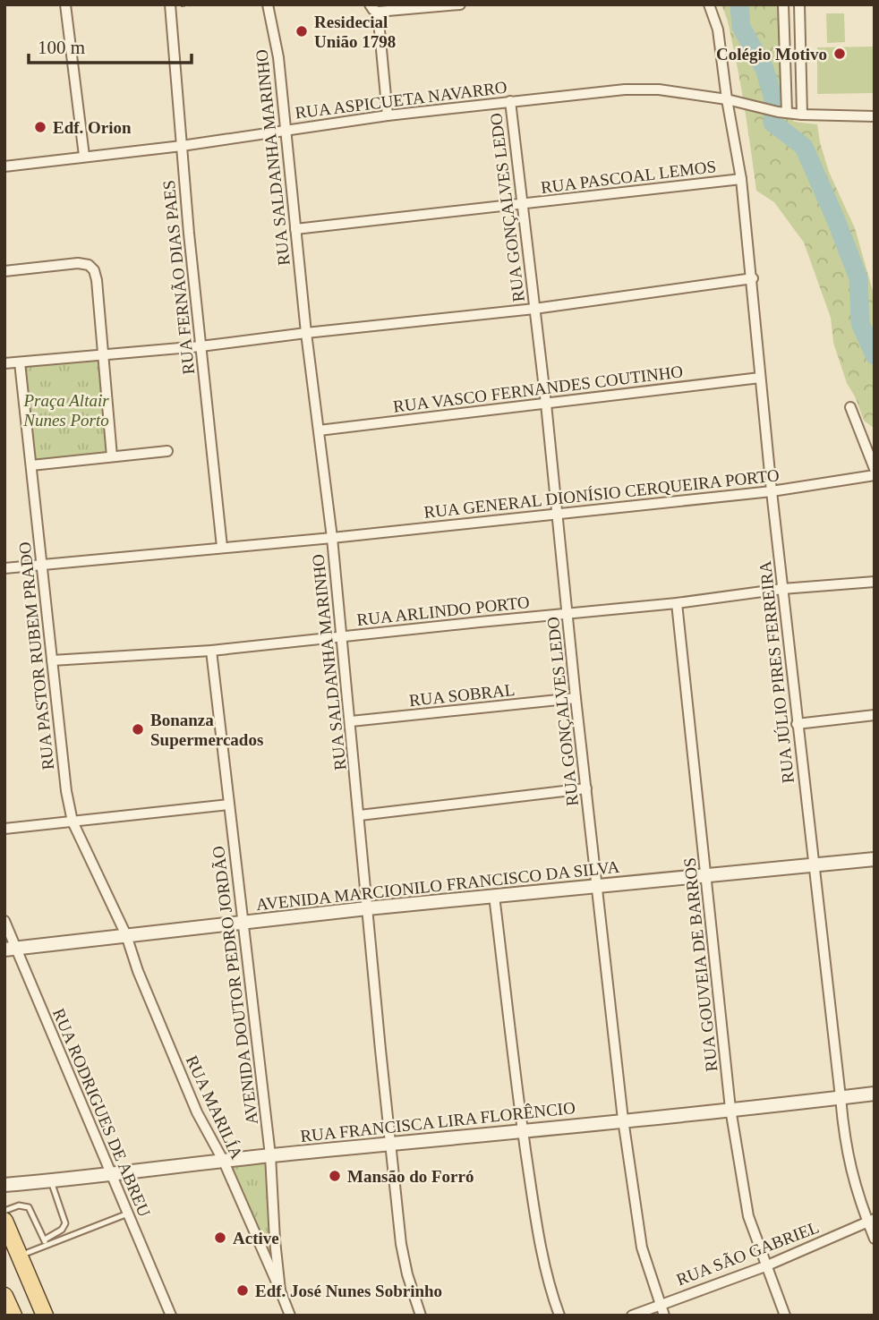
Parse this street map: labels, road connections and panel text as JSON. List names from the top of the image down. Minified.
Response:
{"streets":{"street":["RUA ASPICUETA NAVARRO","RUA SALDANHA MARINHO","RUA PASCOAL LEMOS","RUA GONÇALVES LEDO","RUA FERNÃO DIAS PAES","RUA VASCO FERNANDES COUTINHO","RUA GENERAL DIONÍSIO CERQUEIRA PORTO","RUA ARLINDO PORTO","RUA PASTOR RUBEM PRADO","RUA JÚLIO PIRES FERREIRA","RUA SOBRAL","AVENIDA MARCIONILO FRANCISCO DA SILVA","RUA GOUVEIA DE BARROS","AVENIDA DOUTOR PEDRO JORDÃO","RUA MARILÍA","RUA RODRIGUES DE ABREU","RUA FRANCISCA LIRA FLORÊNCIO","RUA SÃO GABRIEL"]},"crossings":[["RUA ASPICUETA NAVARRO","RUA SALDANHA MARINHO"],["RUA ASPICUETA NAVARRO","RUA GONÇALVES LEDO"],["RUA ASPICUETA NAVARRO","RUA FERNÃO DIAS PAES"],["RUA ASPICUETA NAVARRO","RUA JÚLIO PIRES FERREIRA"],["RUA SALDANHA MARINHO","RUA PASCOAL LEMOS"],["RUA SALDANHA MARINHO","RUA VASCO FERNANDES COUTINHO"],["RUA SALDANHA MARINHO","RUA GENERAL DIONÍSIO CERQUEIRA PORTO"],["RUA SALDANHA MARINHO","RUA ARLINDO PORTO"],["RUA SALDANHA MARINHO","RUA SOBRAL"],["RUA SALDANHA MARINHO","AVENIDA MARCIONILO FRANCISCO DA SILVA"],["RUA SALDANHA MARINHO","RUA FRANCISCA LIRA FLORÊNCIO"],["RUA PASCOAL LEMOS","RUA GONÇALVES LEDO"],["RUA PASCOAL LEMOS","RUA JÚLIO PIRES FERREIRA"],["RUA GONÇALVES LEDO","RUA VASCO FERNANDES COUTINHO"],["RUA GONÇALVES LEDO","RUA GENERAL DIONÍSIO CERQUEIRA PORTO"],["RUA GONÇALVES LEDO","RUA ARLINDO PORTO"],["RUA GONÇALVES LEDO","RUA SOBRAL"],["RUA GONÇALVES LEDO","AVENIDA MARCIONILO FRANCISCO DA SILVA"],["RUA GONÇALVES LEDO","RUA FRANCISCA LIRA FLORÊNCIO"],["RUA GONÇALVES LEDO","RUA SÃO GABRIEL"],["RUA FERNÃO DIAS PAES","RUA GENERAL DIONÍSIO CERQUEIRA PORTO"],["RUA VASCO FERNANDES COUTINHO","RUA JÚLIO PIRES FERREIRA"],["RUA GENERAL DIONÍSIO CERQUEIRA PORTO","RUA PASTOR RUBEM PRADO"],["RUA GENERAL DIONÍSIO CERQUEIRA PORTO","RUA JÚLIO PIRES FERREIRA"],["RUA ARLINDO PORTO","RUA PASTOR RUBEM PRADO"],["RUA ARLINDO PORTO","RUA JÚLIO PIRES FERREIRA"],["RUA ARLINDO PORTO","RUA GOUVEIA DE BARROS"],["RUA ARLINDO PORTO","AVENIDA DOUTOR PEDRO JORDÃO"],["RUA PASTOR RUBEM PRADO","AVENIDA MARCIONILO FRANCISCO DA SILVA"],["RUA PASTOR RUBEM PRADO","RUA MARILÍA"],["RUA JÚLIO PIRES FERREIRA","AVENIDA MARCIONILO FRANCISCO DA SILVA"],["RUA JÚLIO PIRES FERREIRA","RUA FRANCISCA LIRA FLORÊNCIO"],["RUA JÚLIO PIRES FERREIRA","RUA SÃO GABRIEL"],["AVENIDA MARCIONILO FRANCISCO DA SILVA","RUA GOUVEIA DE BARROS"],["AVENIDA MARCIONILO FRANCISCO DA SILVA","AVENIDA DOUTOR PEDRO JORDÃO"],["AVENIDA MARCIONILO FRANCISCO DA SILVA","RUA MARILÍA"],["AVENIDA MARCIONILO FRANCISCO DA SILVA","RUA RODRIGUES DE ABREU"],["RUA GOUVEIA DE BARROS","RUA FRANCISCA LIRA FLORÊNCIO"],["RUA GOUVEIA DE BARROS","RUA SÃO GABRIEL"],["AVENIDA DOUTOR PEDRO JORDÃO","RUA MARILÍA"],["AVENIDA DOUTOR PEDRO JORDÃO","RUA FRANCISCA LIRA FLORÊNCIO"],["RUA MARILÍA","RUA FRANCISCA LIRA FLORÊNCIO"],["RUA RODRIGUES DE ABREU","RUA FRANCISCA LIRA FLORÊNCIO"]],"parks":["Praça Altair Nunes Porto"],"places":["Residecial União 1798","Colégio Motivo","Edf. Orion","Bonanza Supermercados","Mansão do Forró","Active","Edf. José Nunes Sobrinho"],"scale_bar":"100 m"}
